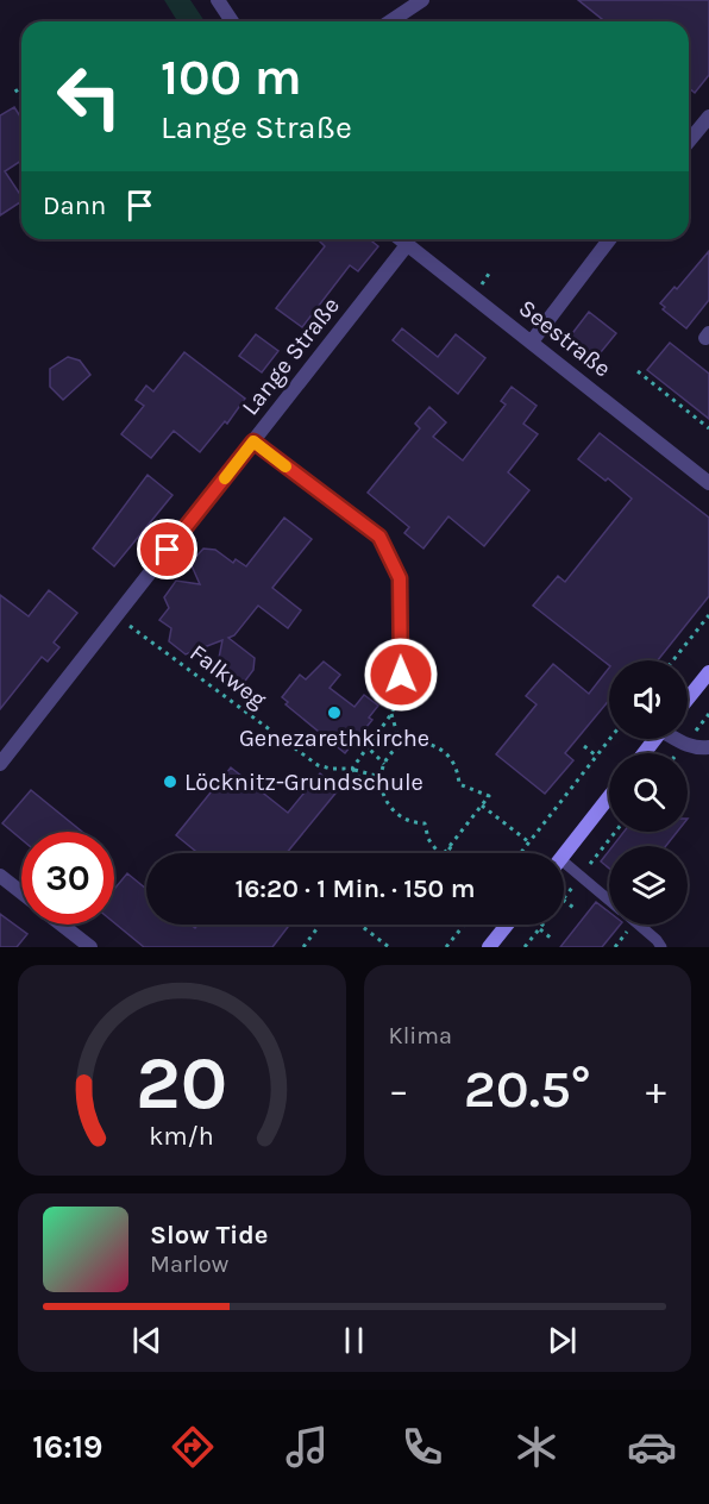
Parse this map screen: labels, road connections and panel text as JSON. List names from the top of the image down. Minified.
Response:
{"streets":{"street":["Seestraße","Lange Straße"],"path":["Falkweg"]},"crossings":[["Seestraße","Lange Straße"],["Lange Straße","Falkweg"]],"places":["Genezarethkirche","Löcknitz-Grundschule"],"page":{"turn":["100 m","Lange Straße"],"then":"Dann","limit":"30","trip":"16:20 · 1 Min. · 150 m","tile":"Klima","heat":["−","20.5°","+"],"song":["Slow Tide","Marlow"],"tabs":"16:19","gauge":["20","km/h"]}}
